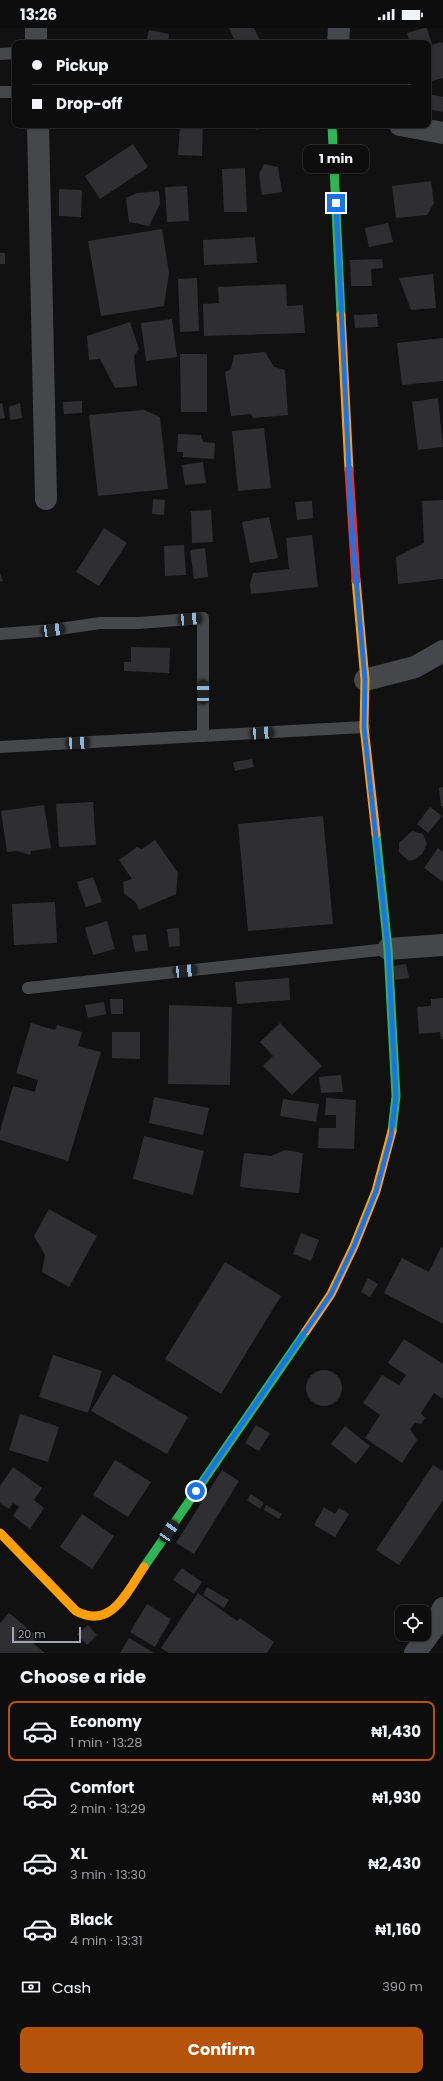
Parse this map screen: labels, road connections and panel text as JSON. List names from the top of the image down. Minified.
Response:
{"scale_bar":"20 m","page":{"status":"13:26","banner":["Pickup","Drop-off"],"bubble":"1 min","scale":"20 m","heading":"Choose a ride","list":[{"name":"Economy","note":"1 min · 13:28","value":"₦1,430"},{"name":"Comfort","note":"2 min · 13:29","value":"₦1,930"},{"name":"XL","note":"3 min · 13:30","value":"₦2,430"},{"name":"Black","note":"4 min · 13:31","value":"₦1,160"}],"pay":["Cash","390 m"],"buttons":"Confirm"}}
